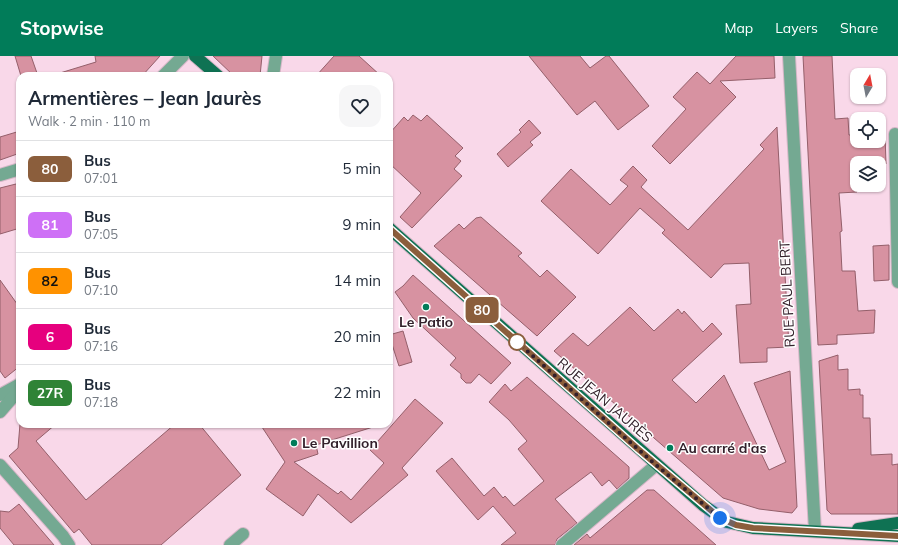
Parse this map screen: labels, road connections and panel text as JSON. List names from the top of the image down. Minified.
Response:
{"streets":{"main road":["RUE JEAN JAURÈS"],"street":["RUE PAUL BERT"]},"crossings":[["RUE PAUL BERT","RUE JEAN JAURÈS"]],"places":["Le Patio","Le Pavillion","Au carré d'as"],"lines":["bus line 80"],"north":"top","page":{"header":"Stopwise","nav":["Map","Layers","Share"],"on_map":"80","heading":["Armentières – Jean Jaurès","Walk · 2 min · 110 m"],"list":[{"mark":"80","name":"Bus","note":"07:01","value":"5 min"},{"mark":"81","name":"Bus","note":"07:05","value":"9 min"},{"mark":"82","name":"Bus","note":"07:10","value":"14 min"},{"mark":"6","name":"Bus","note":"07:16","value":"20 min"},{"mark":"27R","name":"Bus","note":"07:18","value":"22 min"}]}}
